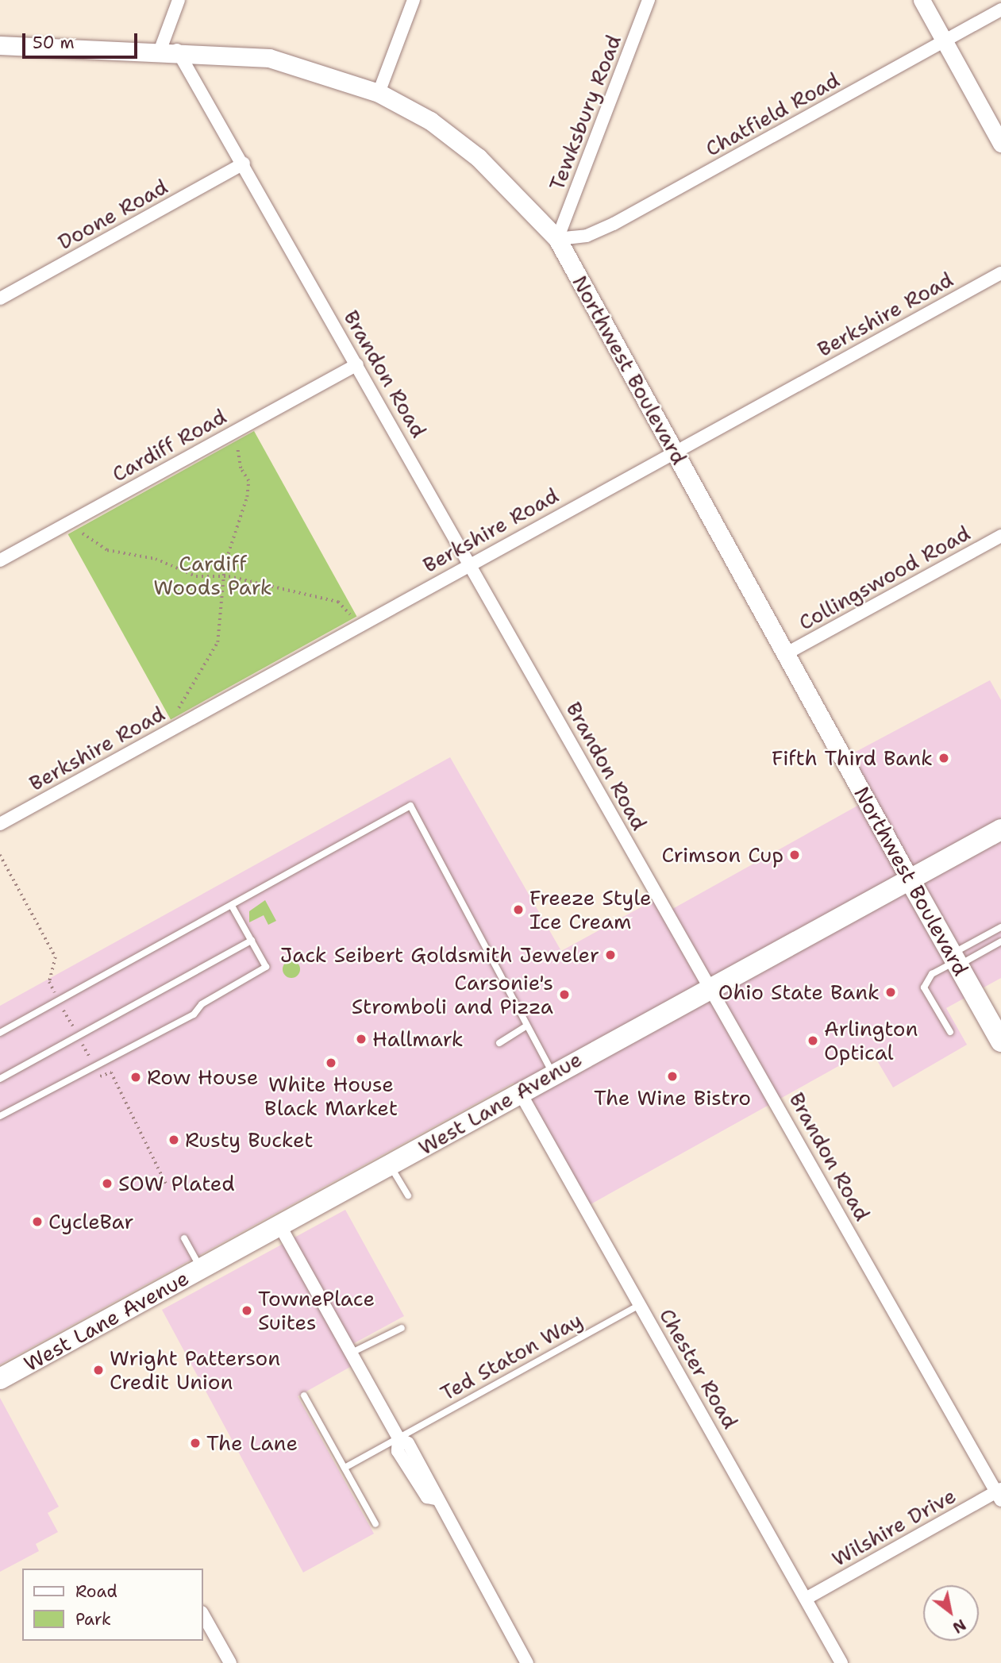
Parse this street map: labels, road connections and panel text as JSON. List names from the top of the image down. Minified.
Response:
{"streets":{"main road":["Northwest Boulevard","West Lane Avenue"],"street":["Tewksbury Road","Chatfield Road","Doone Road","Berkshire Road","Brandon Road","Cardiff Road","Collingswood Road","Chester Road","Wilshire Drive"],"lane":["Ted Staton Way"]},"crossings":[["Tewksbury Road","Chatfield Road"],["Tewksbury Road","Northwest Boulevard"],["Chatfield Road","Northwest Boulevard"],["Doone Road","Brandon Road"],["Berkshire Road","Northwest Boulevard"],["Berkshire Road","Brandon Road"],["Northwest Boulevard","Brandon Road"],["Northwest Boulevard","Collingswood Road"],["Northwest Boulevard","West Lane Avenue"],["Brandon Road","Cardiff Road"],["Brandon Road","West Lane Avenue"],["Brandon Road","Wilshire Drive"],["West Lane Avenue","Chester Road"],["Ted Staton Way","Chester Road"],["Chester Road","Wilshire Drive"]],"parks":["Cardiff Woods Park"],"places":["Fifth Third Bank","Crimson Cup","Freeze Style Ice Cream","Jack Seibert Goldsmith Jeweler","Ohio State Bank","Carsonie's Stromboli and Pizza","Hallmark","Arlington Optical","White House Black Market","The Wine Bistro","Row House","Rusty Bucket","SOW Plated","CycleBar","TownePlace Suites","Wright Patterson Credit Union","The Lane"],"legend":["Road","Park"],"scale_bar":"50 m","north":"bottom right"}
